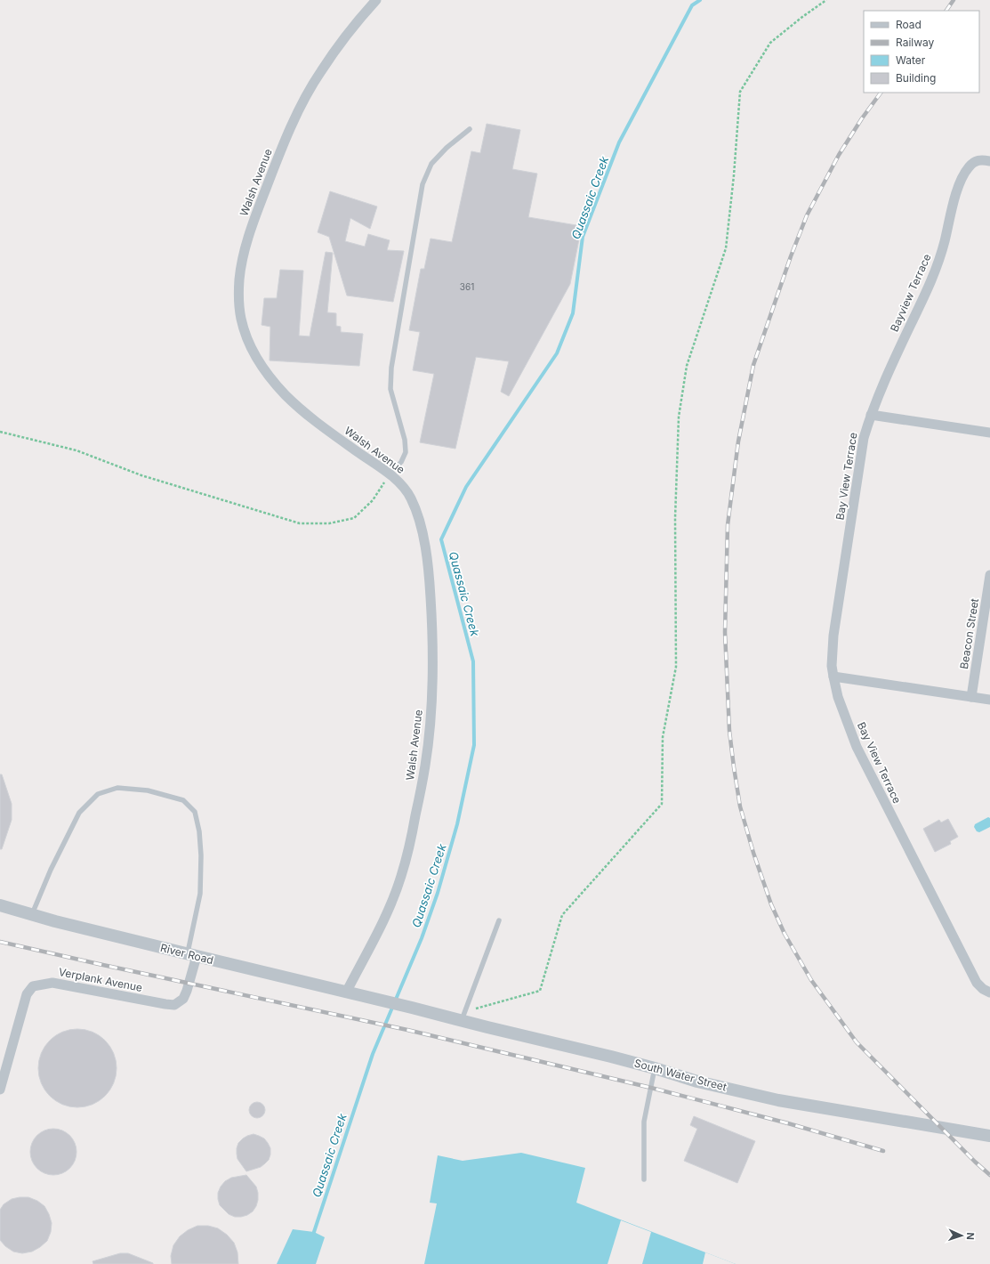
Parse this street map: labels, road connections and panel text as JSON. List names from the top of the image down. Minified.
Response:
{"streets":{"street":["Walsh Avenue","Bayview Terrace","Bay View Terrace","Beacon Street","River Road","Verplank Avenue","South Water Street"]},"crossings":[["Walsh Avenue","River Road"],["Bayview Terrace","Bay View Terrace"],["River Road","Verplank Avenue"],["River Road","South Water Street"]],"water":["Quassaic Creek"],"house_numbers":["361"],"legend":["Road","Railway","Water","Building"],"north":"right"}
